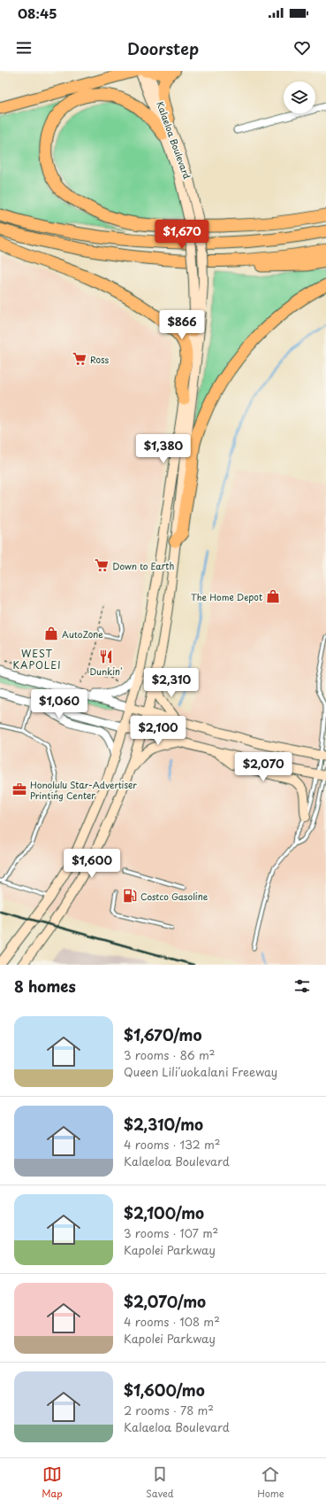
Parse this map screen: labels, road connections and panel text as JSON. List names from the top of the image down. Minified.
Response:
{"streets":{"main road":["Kalaeloa Boulevard"]},"districts":["WEST KAPOLEI"],"places":{"supermarket":["Ross","Down to Earth"],"shop":["The Home Depot","AutoZone"],"restaurant":["Dunkin'"],"office":["Honolulu Star-Advertiser Printing Center"],"fuel station":["Costco Gasoline"]},"page":{"status":"08:45","header":"Doorstep","price":["$1,670","$866","$1,380","$2,310","$1,060","$2,100","$2,070","$1,600"],"heading":"8 homes","list":[{"name":"$1,670/mo","note":"3 rooms · 86 m² · Queen Liliʻuokalani Freeway"},{"name":"$2,310/mo","note":"4 rooms · 132 m² · Kalaeloa Boulevard"},{"name":"$2,100/mo","note":"3 rooms · 107 m² · Kapolei Parkway"},{"name":"$2,070/mo","note":"4 rooms · 108 m² · Kapolei Parkway"},{"name":"$1,600/mo","note":"2 rooms · 78 m² · Kalaeloa Boulevard"}],"tabs":["Map","Saved","Home"]}}
